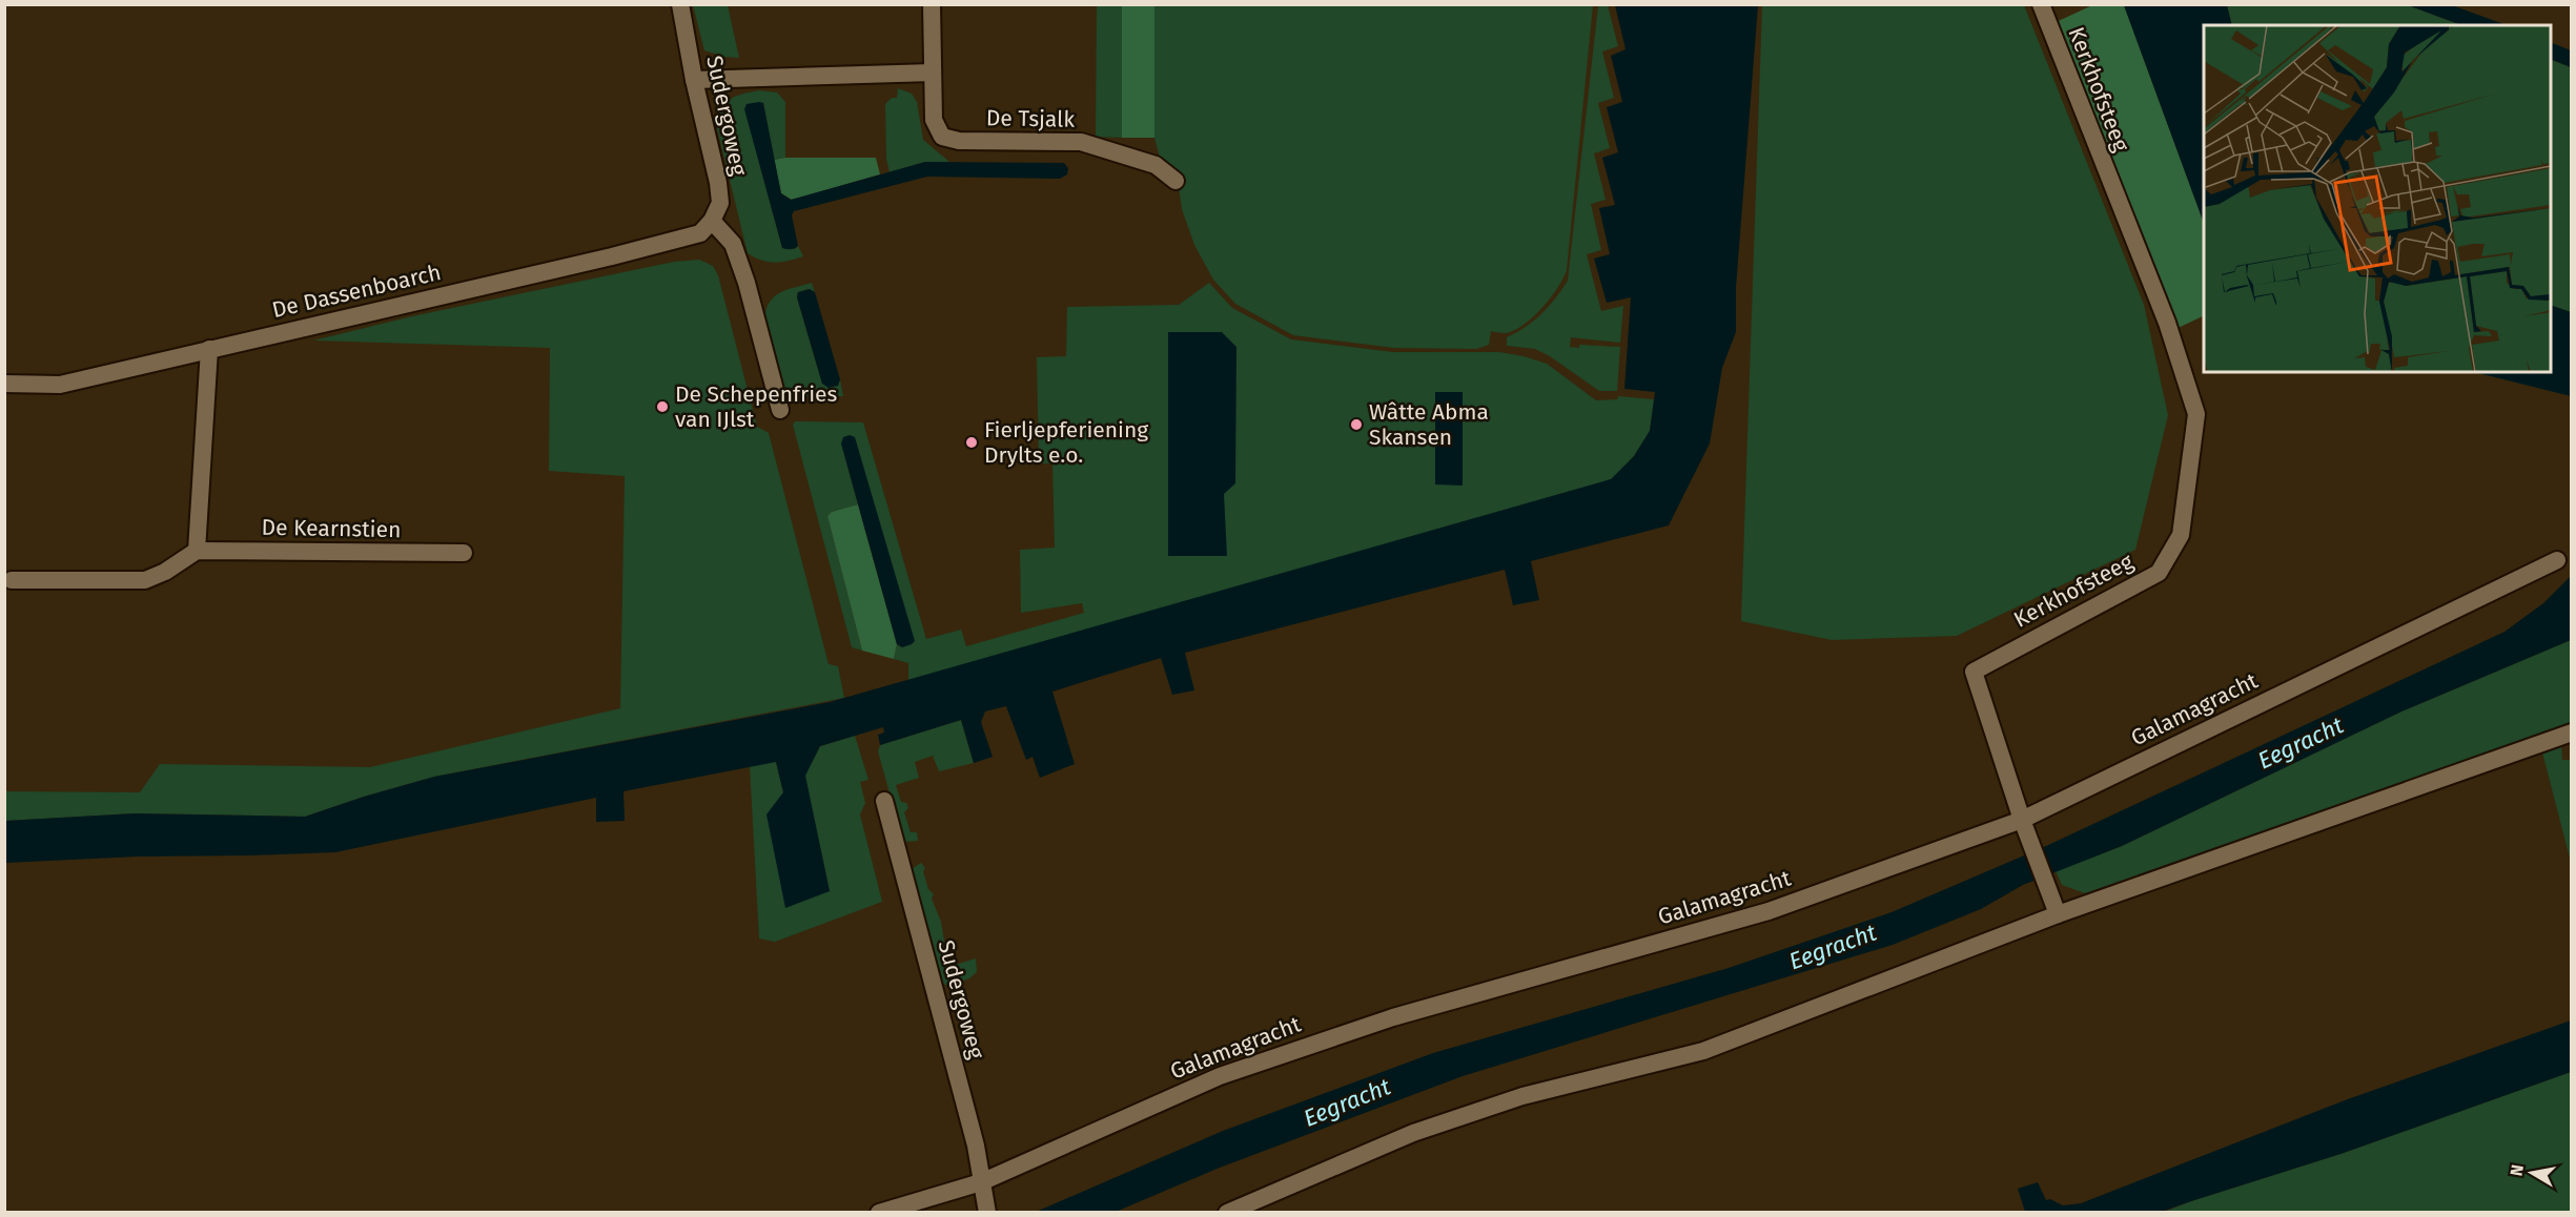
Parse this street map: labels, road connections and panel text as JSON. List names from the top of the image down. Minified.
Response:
{"streets":{"street":["Kerkhofsteeg","Sudergoweg","De Tsjalk","De Dassenboarch","De Kearnstien","Galamagracht"]},"crossings":[["Kerkhofsteeg","Galamagracht"],["Sudergoweg","De Dassenboarch"],["Sudergoweg","Galamagracht"]],"water":["Eegracht"],"places":["De Schepenfries van IJlst","Wâtte Abma Skansen","Fierljepferiening Drylts e.o."],"north":"left"}
